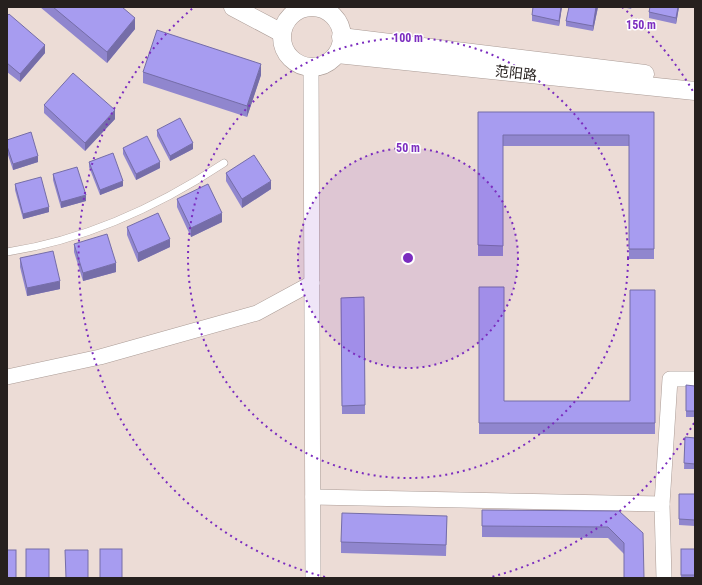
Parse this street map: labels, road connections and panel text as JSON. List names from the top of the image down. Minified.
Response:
{"streets":{"street":["范阳路"]},"rings":["150 m","100 m","50 m"]}
